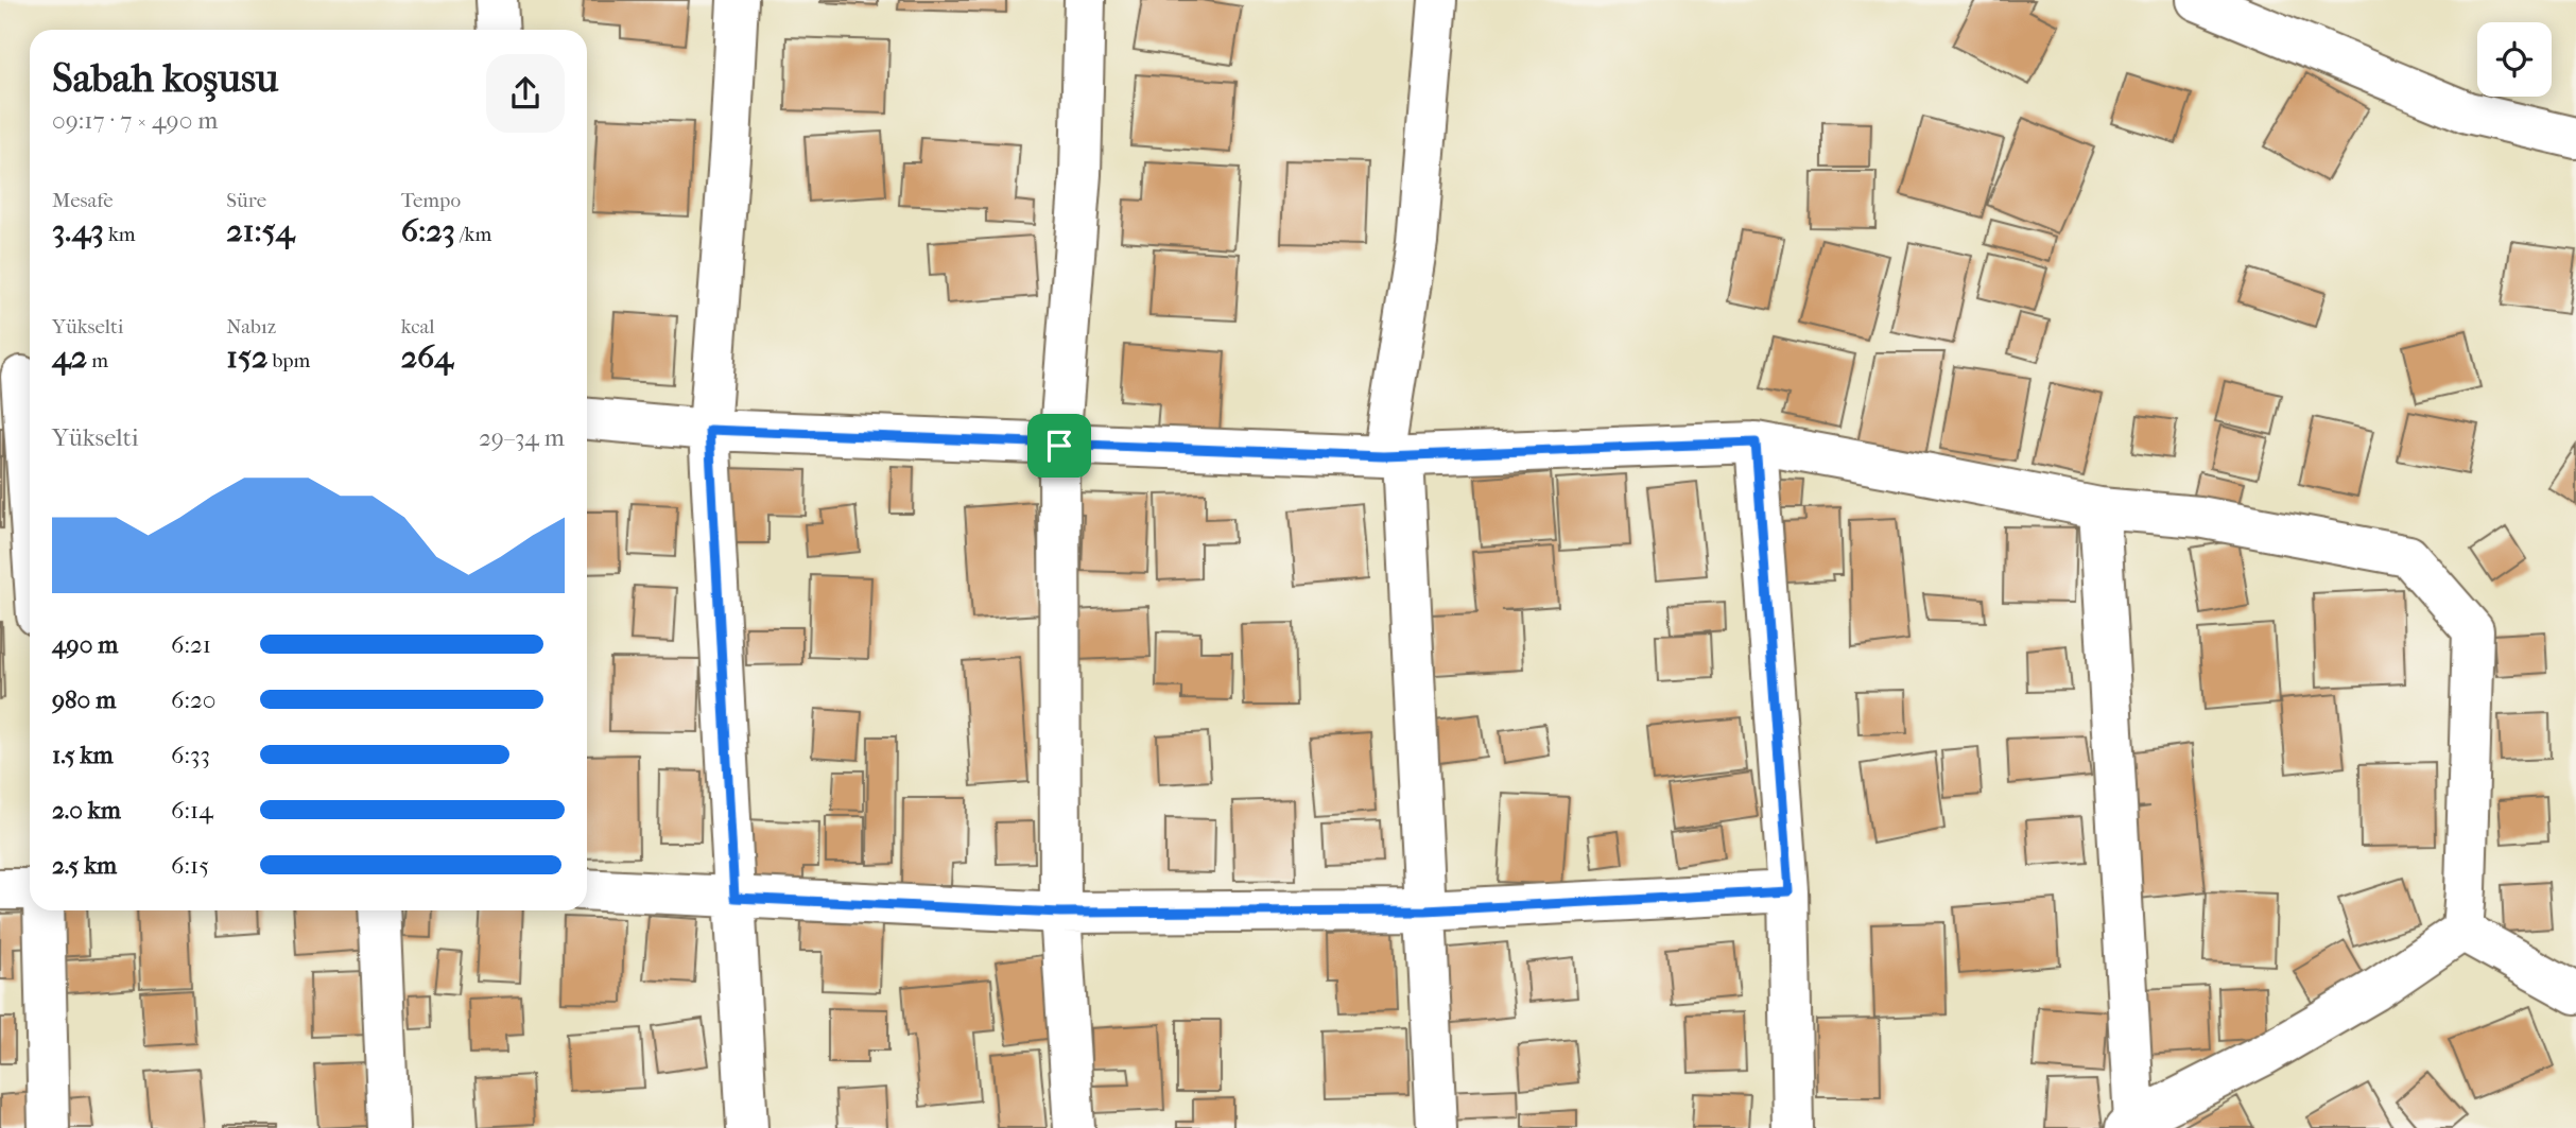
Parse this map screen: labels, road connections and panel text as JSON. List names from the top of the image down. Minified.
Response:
{"page":{"heading":["Sabah koşusu","09:17 · 7 × 490 m"],"stats":[["Mesafe","3.43 km"],["Süre","21:54"],["Tempo","6:23 /km"],["Yükselti","42 m"],["Nabız","152 bpm"],["kcal","264"]],"chart":["Yükselti","29–34 m"],"list":[{"name":"490 m","note":"6:21"},{"name":"980 m","note":"6:20"},{"name":"1.5 km","note":"6:33"},{"name":"2.0 km","note":"6:14"},{"name":"2.5 km","note":"6:15"}]}}
